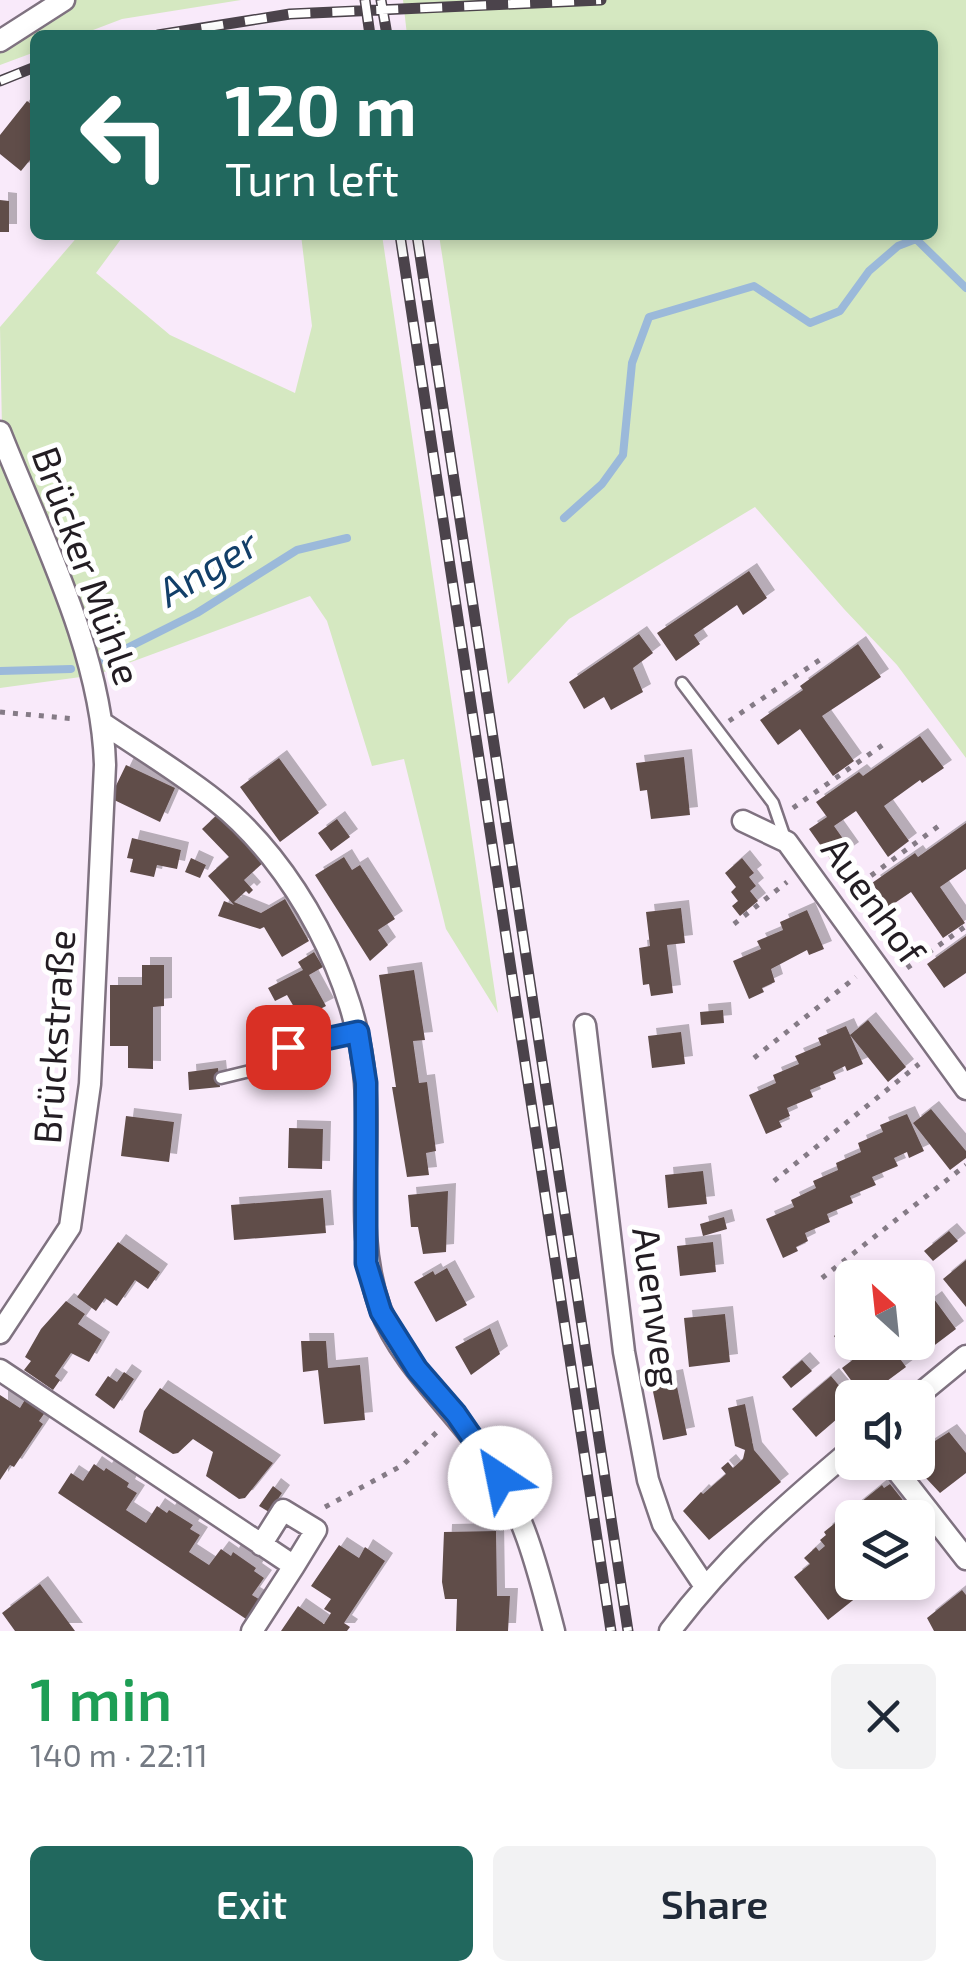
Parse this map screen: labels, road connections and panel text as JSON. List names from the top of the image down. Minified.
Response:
{"streets":{"street":["Brücker Mühle","Auenhof","Brückstraße","Auenweg"]},"crossings":[["Brücker Mühle","Brückstraße"]],"water":["Anger"],"north":"top left","page":{"turn":["120 m","Turn left"],"heading":["1 min","140 m · 22:11"],"buttons":["Exit","Share"]}}
